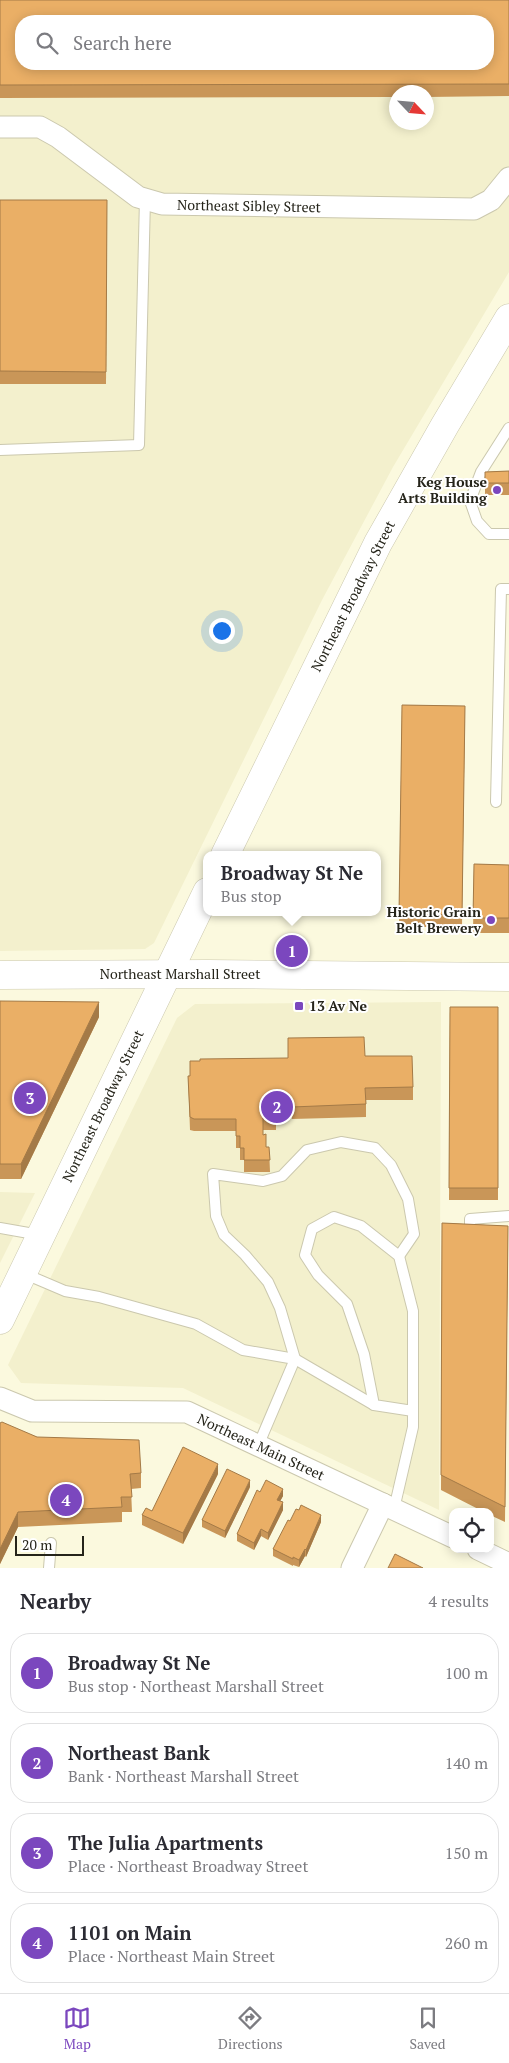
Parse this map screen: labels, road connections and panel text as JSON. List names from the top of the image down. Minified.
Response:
{"streets":{"main road":["Northeast Broadway Street","Northeast Marshall Street"],"street":["Northeast Sibley Street","Northeast Main Street"]},"crossings":[["Northeast Broadway Street","Northeast Marshall Street"]],"places":{"other":["Keg House Arts Building","Historic Grain Belt Brewery"],"transit":["13 Av Ne"]},"scale_bar":"20 m","north":"bottom right","page":{"search":"Search here","popup":["Broadway St Ne","Bus stop"],"pins":["1","3","2","4"],"scale":"20 m","heading":["Nearby","4 results"],"list":[{"mark":"1","name":"Broadway St Ne","note":"Bus stop · Northeast Marshall Street","value":"100 m"},{"mark":"2","name":"Northeast Bank","note":"Bank · Northeast Marshall Street","value":"140 m"},{"mark":"3","name":"The Julia Apartments","note":"Place · Northeast Broadway Street","value":"150 m"},{"mark":"4","name":"1101 on Main","note":"Place · Northeast Main Street","value":"260 m"}],"nav":["Map","Directions","Saved"]}}
